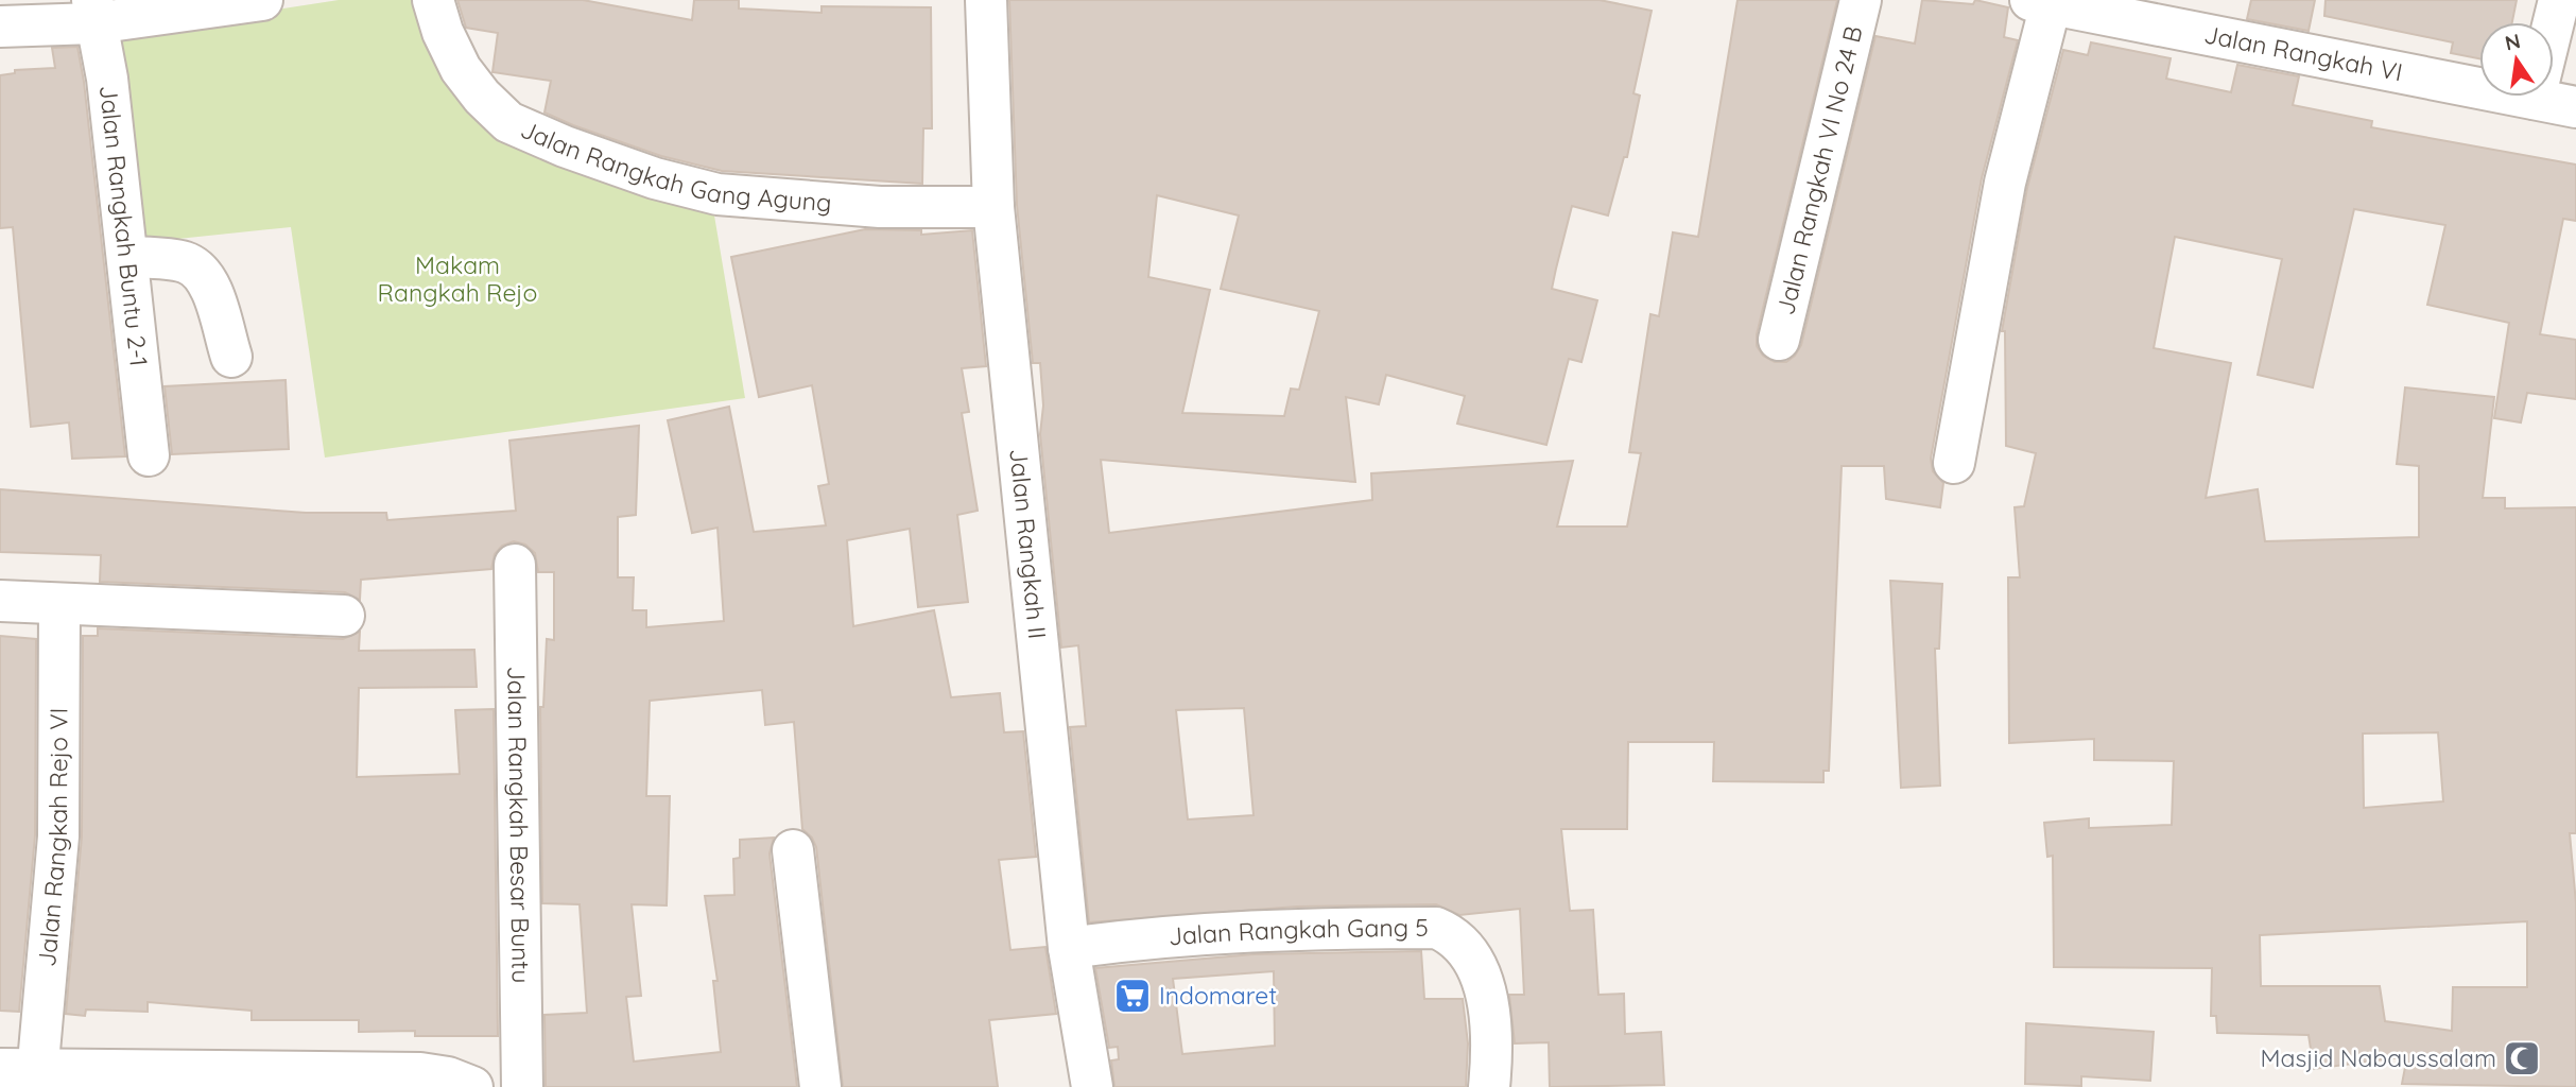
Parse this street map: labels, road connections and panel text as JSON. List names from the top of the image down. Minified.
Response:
{"streets":{"street":["Jalan Rangkah VI","Jalan Rangkah Gang Agung","Jalan Rangkah VI No 24 B","Jalan Rangkah Buntu 2-1","Jalan Rangkah II","Jalan Rangkah Besar Buntu","Jalan Rangkah Rejo VI","Jalan Rangkah Gang 5"]},"crossings":[["Jalan Rangkah Gang Agung","Jalan Rangkah II"],["Jalan Rangkah II","Jalan Rangkah Gang 5"]],"parks":["Makam Rangkah Rejo"],"places":{"supermarket":["Indomaret"],"mosque":["Masjid Nabaussalam"]},"north":"top"}
